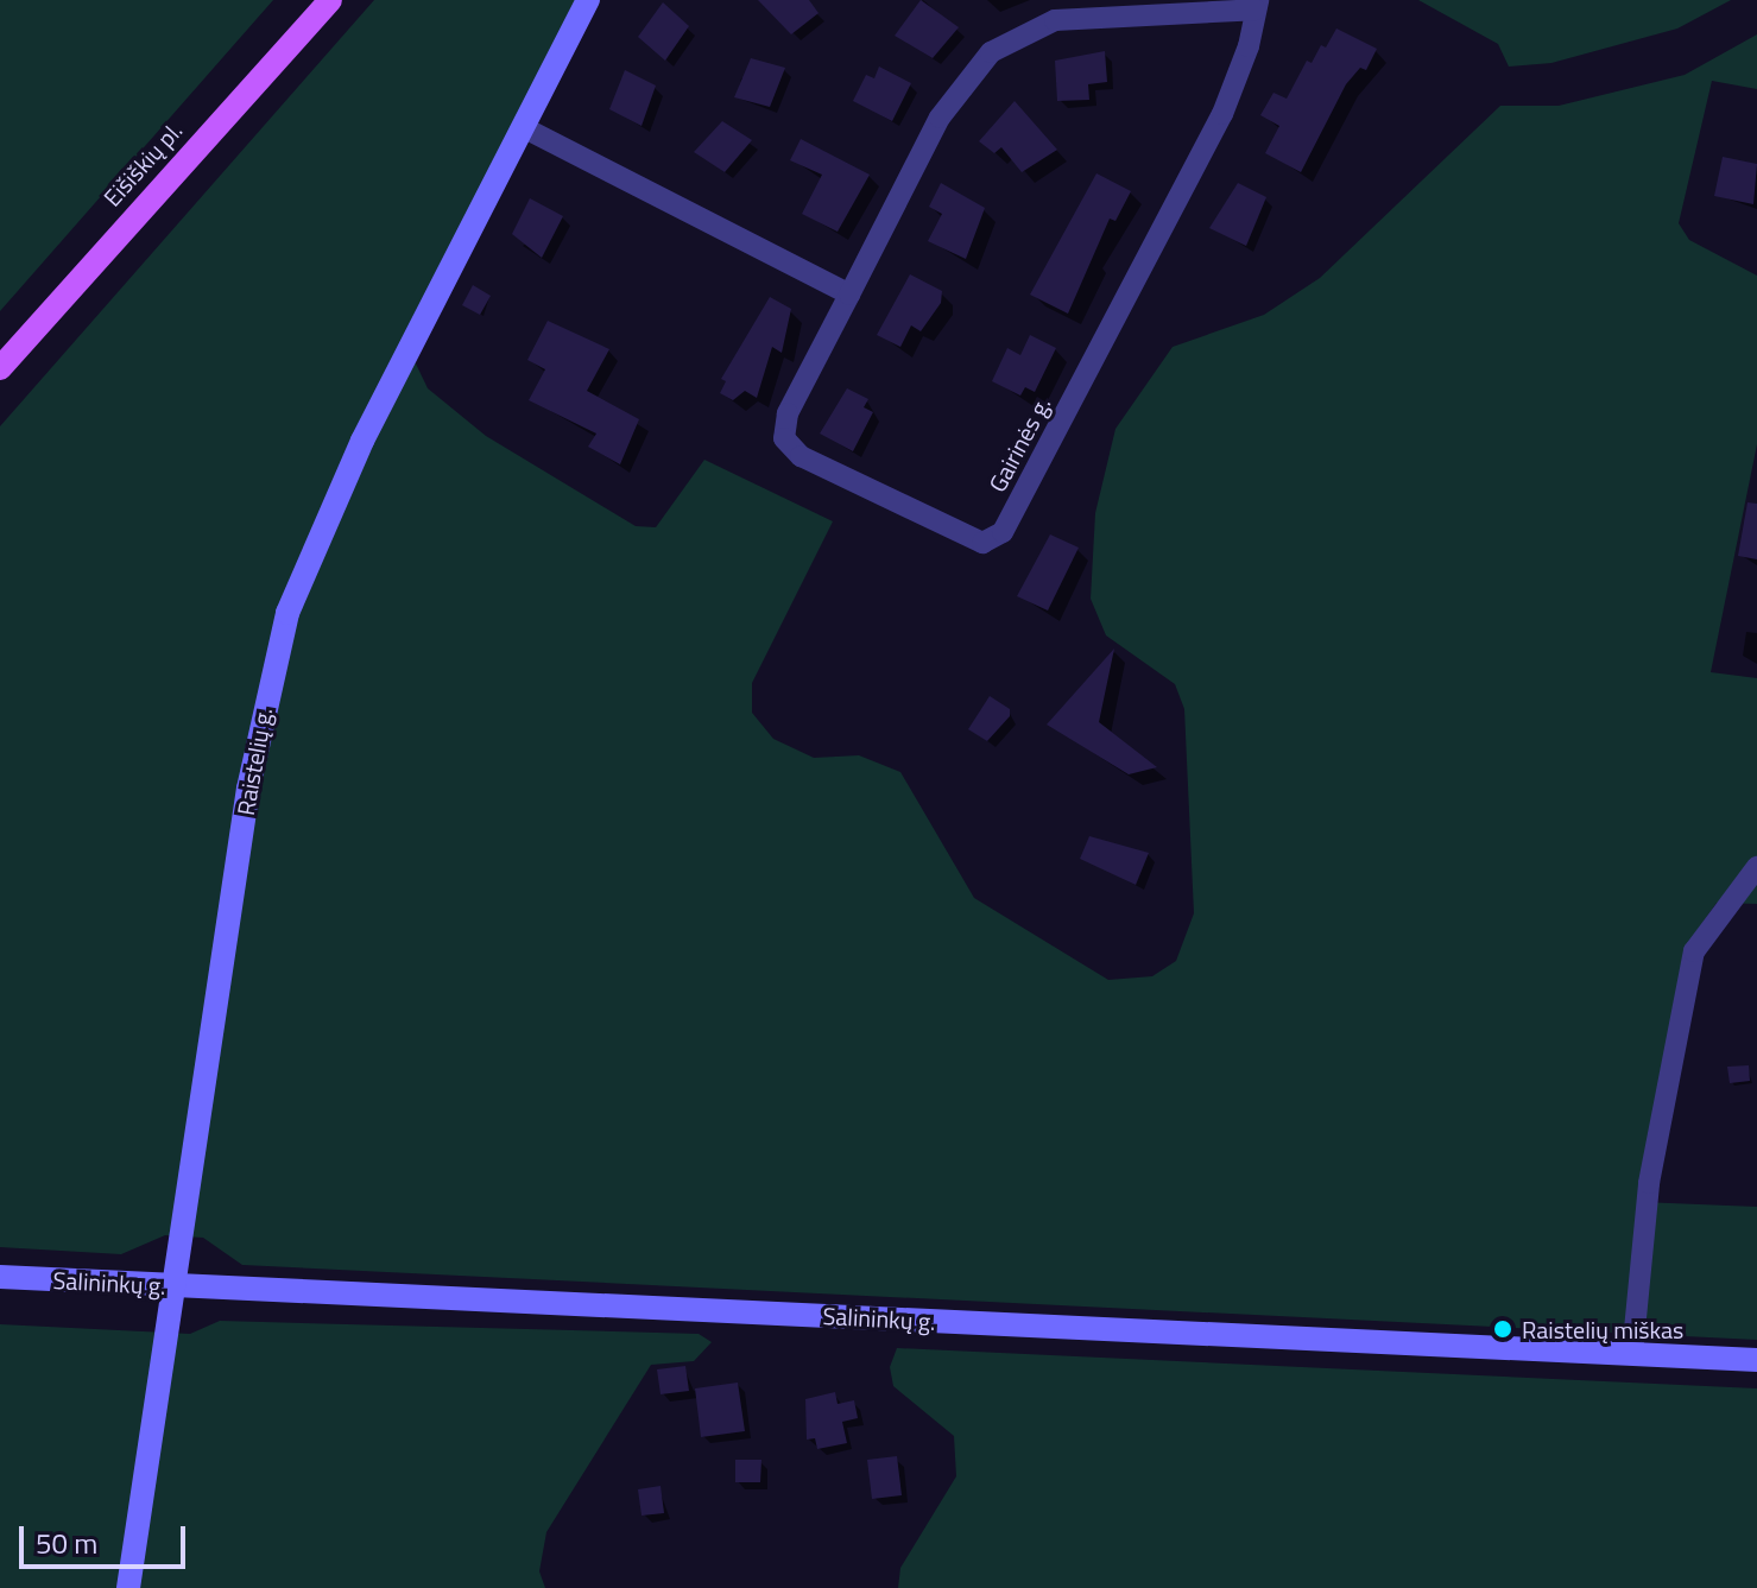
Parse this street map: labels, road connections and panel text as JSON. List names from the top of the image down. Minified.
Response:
{"streets":{"main road":["Eišiškių pl.","Raistelių g.","Salininkų g."],"street":["Gairinės g."]},"crossings":[["Raistelių g.","Salininkų g."]],"places":["Raistelių miškas"],"scale_bar":"50 m"}
